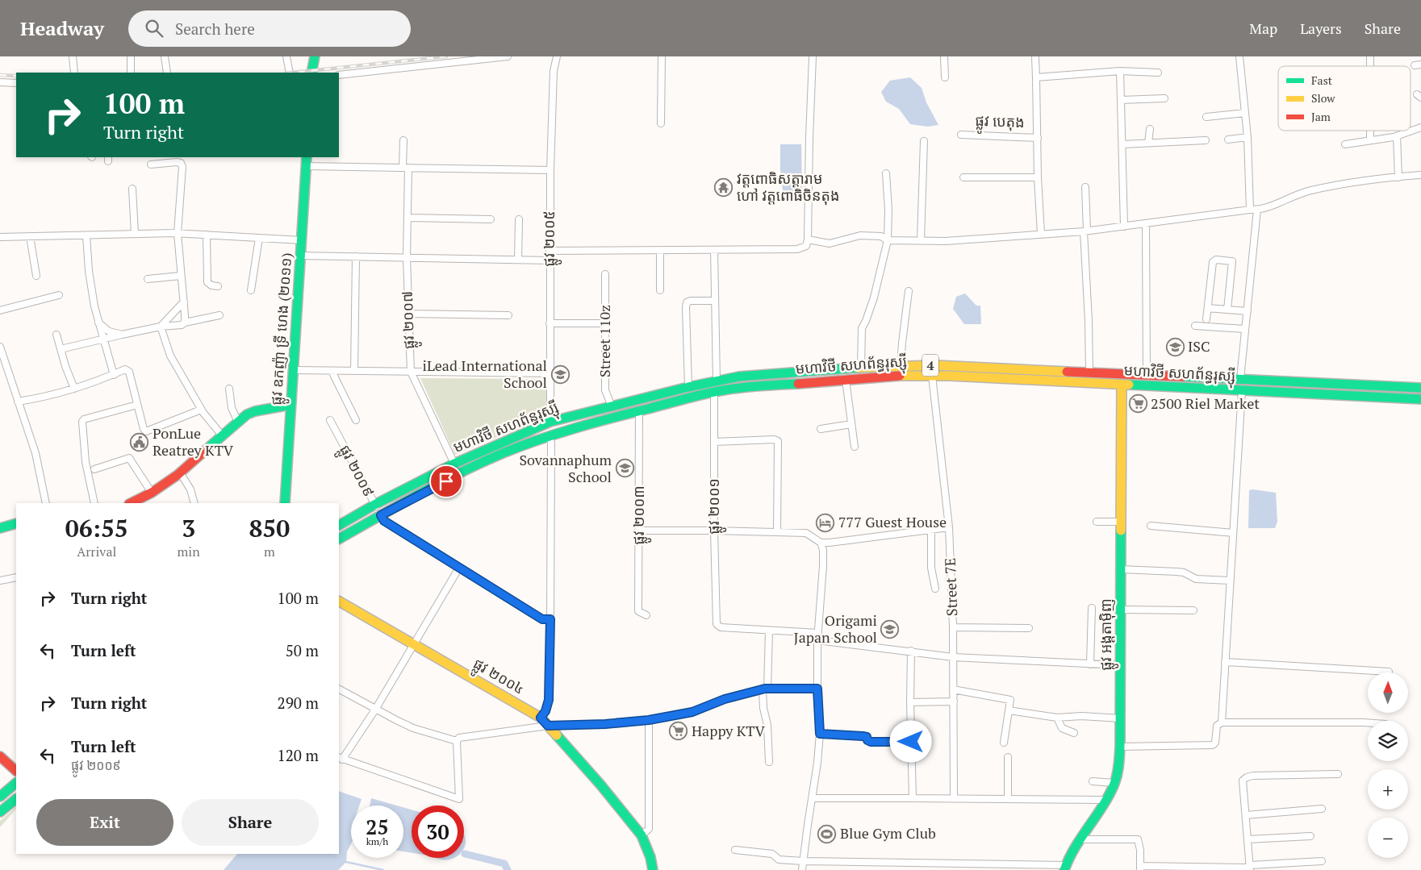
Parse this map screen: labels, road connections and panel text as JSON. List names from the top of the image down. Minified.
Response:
{"streets":{"main road":["ផ្លូវ ឧកញ៉ា ទ្រី ហេង (២០១១)","មហាវិថី សហព័ន្ធរុស្ស៊ី","4","ផ្លូវ អង្តតាម៉ិញ","ផ្លូវ ២០០៤"],"street":["ផ្លូវ បេតុង","ផ្លូវ ២០០៥","ផ្លូវ ២០០៧","Street 110z","ផ្លូវ ២០០៩","ផ្លូវ ២០០១","ផ្លូវ ២០០៣","Street 7E"]},"crossings":[["ផ្លូវ ២០០៥","មហាវិថី សហព័ន្ធរុស្ស៊ី"],["ផ្លូវ ២០០៧","មហាវិថី សហព័ន្ធរុស្ស៊ី"],["Street 110z","មហាវិថី សហព័ន្ធរុស្ស៊ី"],["មហាវិថី សហព័ន្ធរុស្ស៊ី","ផ្លូវ ២០០៩"],["មហាវិថី សហព័ន្ធរុស្ស៊ី","ផ្លូវ ២០០១"],["មហាវិថី សហព័ន្ធរុស្ស៊ី","ផ្លូវ ២០០៣"],["មហាវិថី សហព័ន្ធរុស្ស៊ី","Street 7E"],["មហាវិថី សហព័ន្ធរុស្ស៊ី","ផ្លូវ អង្តតាម៉ិញ"]],"places":{"temple":["វត្តពោធិសត្តារាម ហៅ វត្តពោធិចិនតុង"],"school or university":["ISC","iLead International School","Sovannaphum School","Origami Japan School"],"supermarket":["2500 Riel Market","Happy KTV"],"public building":["PonLue Reatrey KTV"],"hotel":["777 Guest House"],"sports":["Blue Gym Club"]},"legend":["Fast","Slow","Jam"],"north":"top","page":{"header":"Headway","search":"Search here","nav":["Map","Layers","Share"],"turn":["100 m","Turn right"],"eta":["06:55","Arrival","3","min","850","m"],"list":[{"name":"Turn right","value":"100 m"},{"name":"Turn left","value":"50 m"},{"name":"Turn right","value":"290 m"},{"name":"Turn left","note":"ផ្លូវ ២០០៩","value":"120 m"}],"map_buttons":["+","−"],"buttons":["Exit","Share"],"speed":"25 km/h","limit":"30"}}
